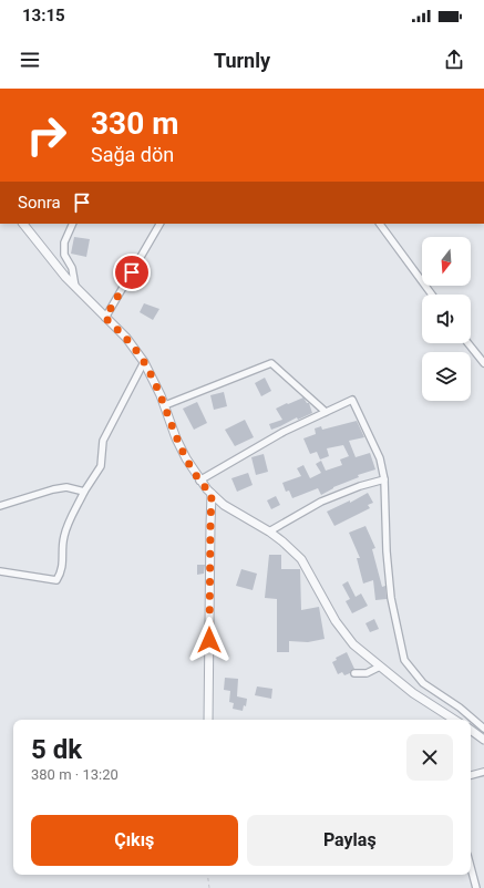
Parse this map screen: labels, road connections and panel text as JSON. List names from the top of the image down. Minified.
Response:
{"north":"bottom","page":{"status":"13:15","header":"Turnly","turn":["330 m","Sağa dön"],"then":"Sonra","heading":["5 dk","380 m · 13:20"],"buttons":["Çıkış","Paylaş"]}}
